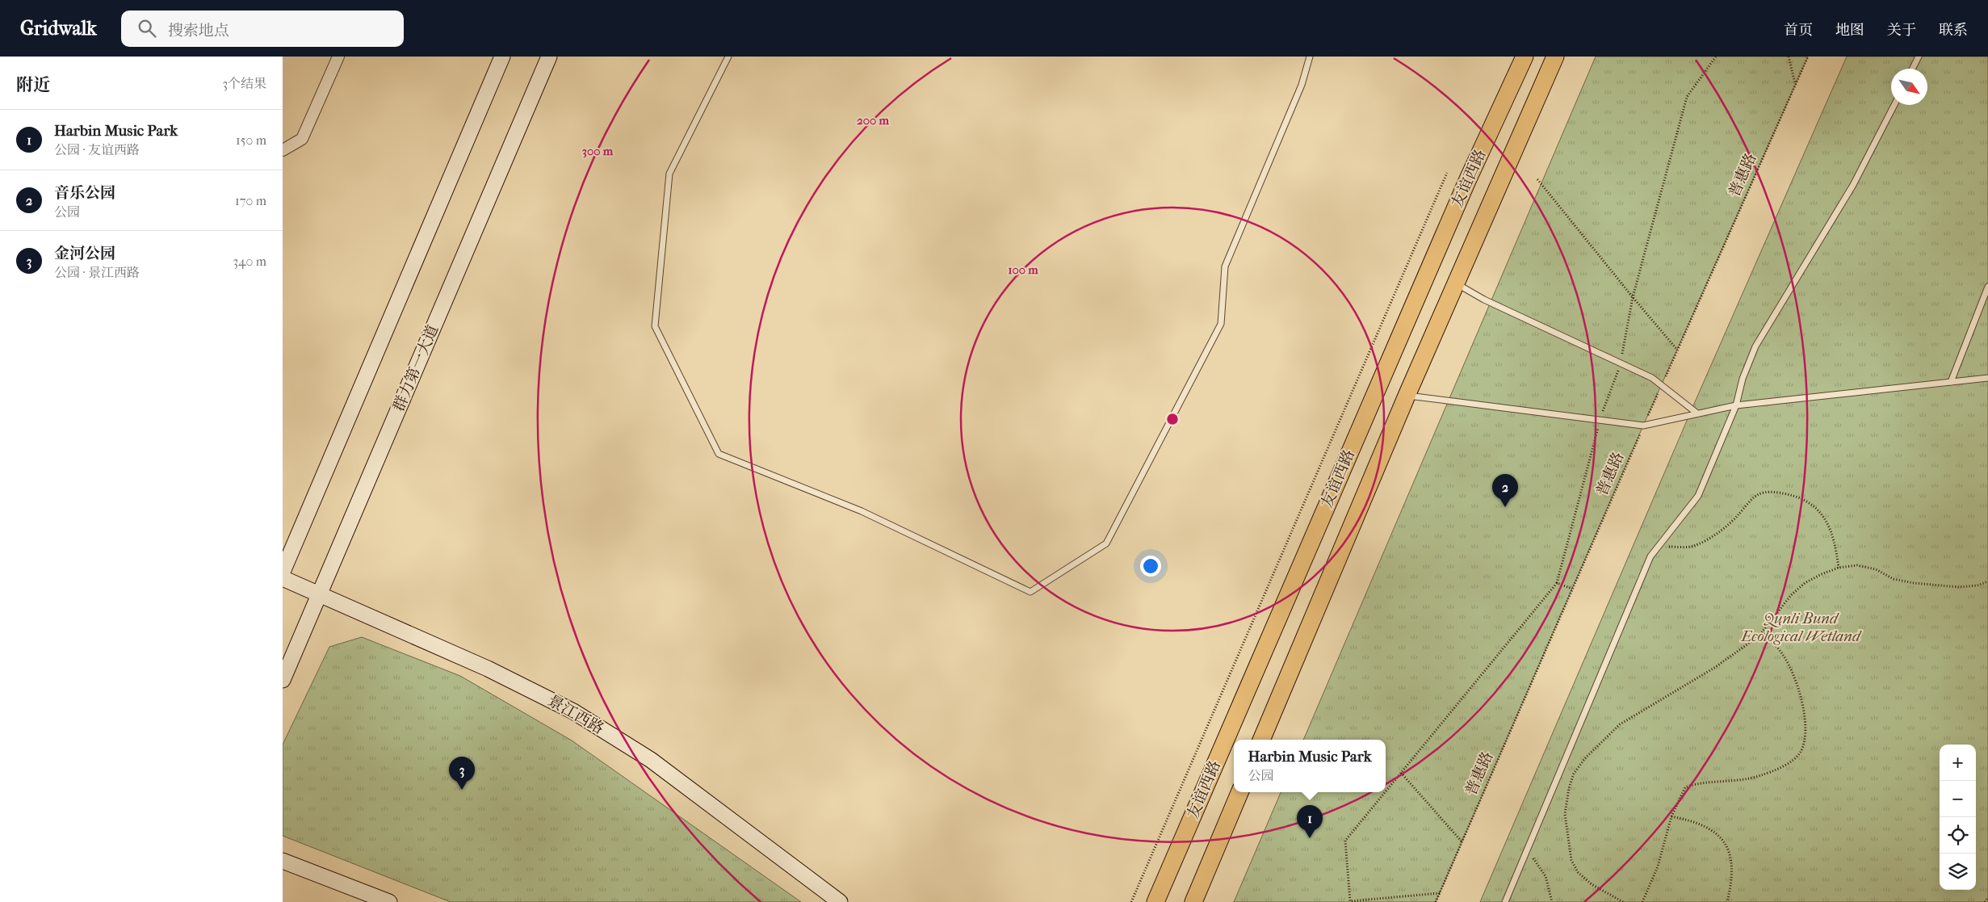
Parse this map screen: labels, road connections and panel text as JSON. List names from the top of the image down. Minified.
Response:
{"streets":{"main road":["友谊西路","群力第一大道","景江西路"],"path":["普惠路"]},"crossings":[["群力第一大道","景江西路"]],"parks":["Qunli Bund Ecological Wetland"],"north":"bottom right","page":{"header":"Gridwalk","search":"搜索地点","nav":["首页","地图","关于","联系"],"heading":["附近","3个结果"],"list":[{"mark":"1","name":"Harbin Music Park","note":"公园 · 友谊西路","value":"150 m"},{"mark":"2","name":"音乐公园","note":"公园","value":"170 m"},{"mark":"3","name":"金河公园","note":"公园 · 景江西路","value":"340 m"}],"pins":["2","3","1"],"popup":["Harbin Music Park","公园"],"map_buttons":["+","−"]},"rings":["200 m","300 m","100 m"]}
